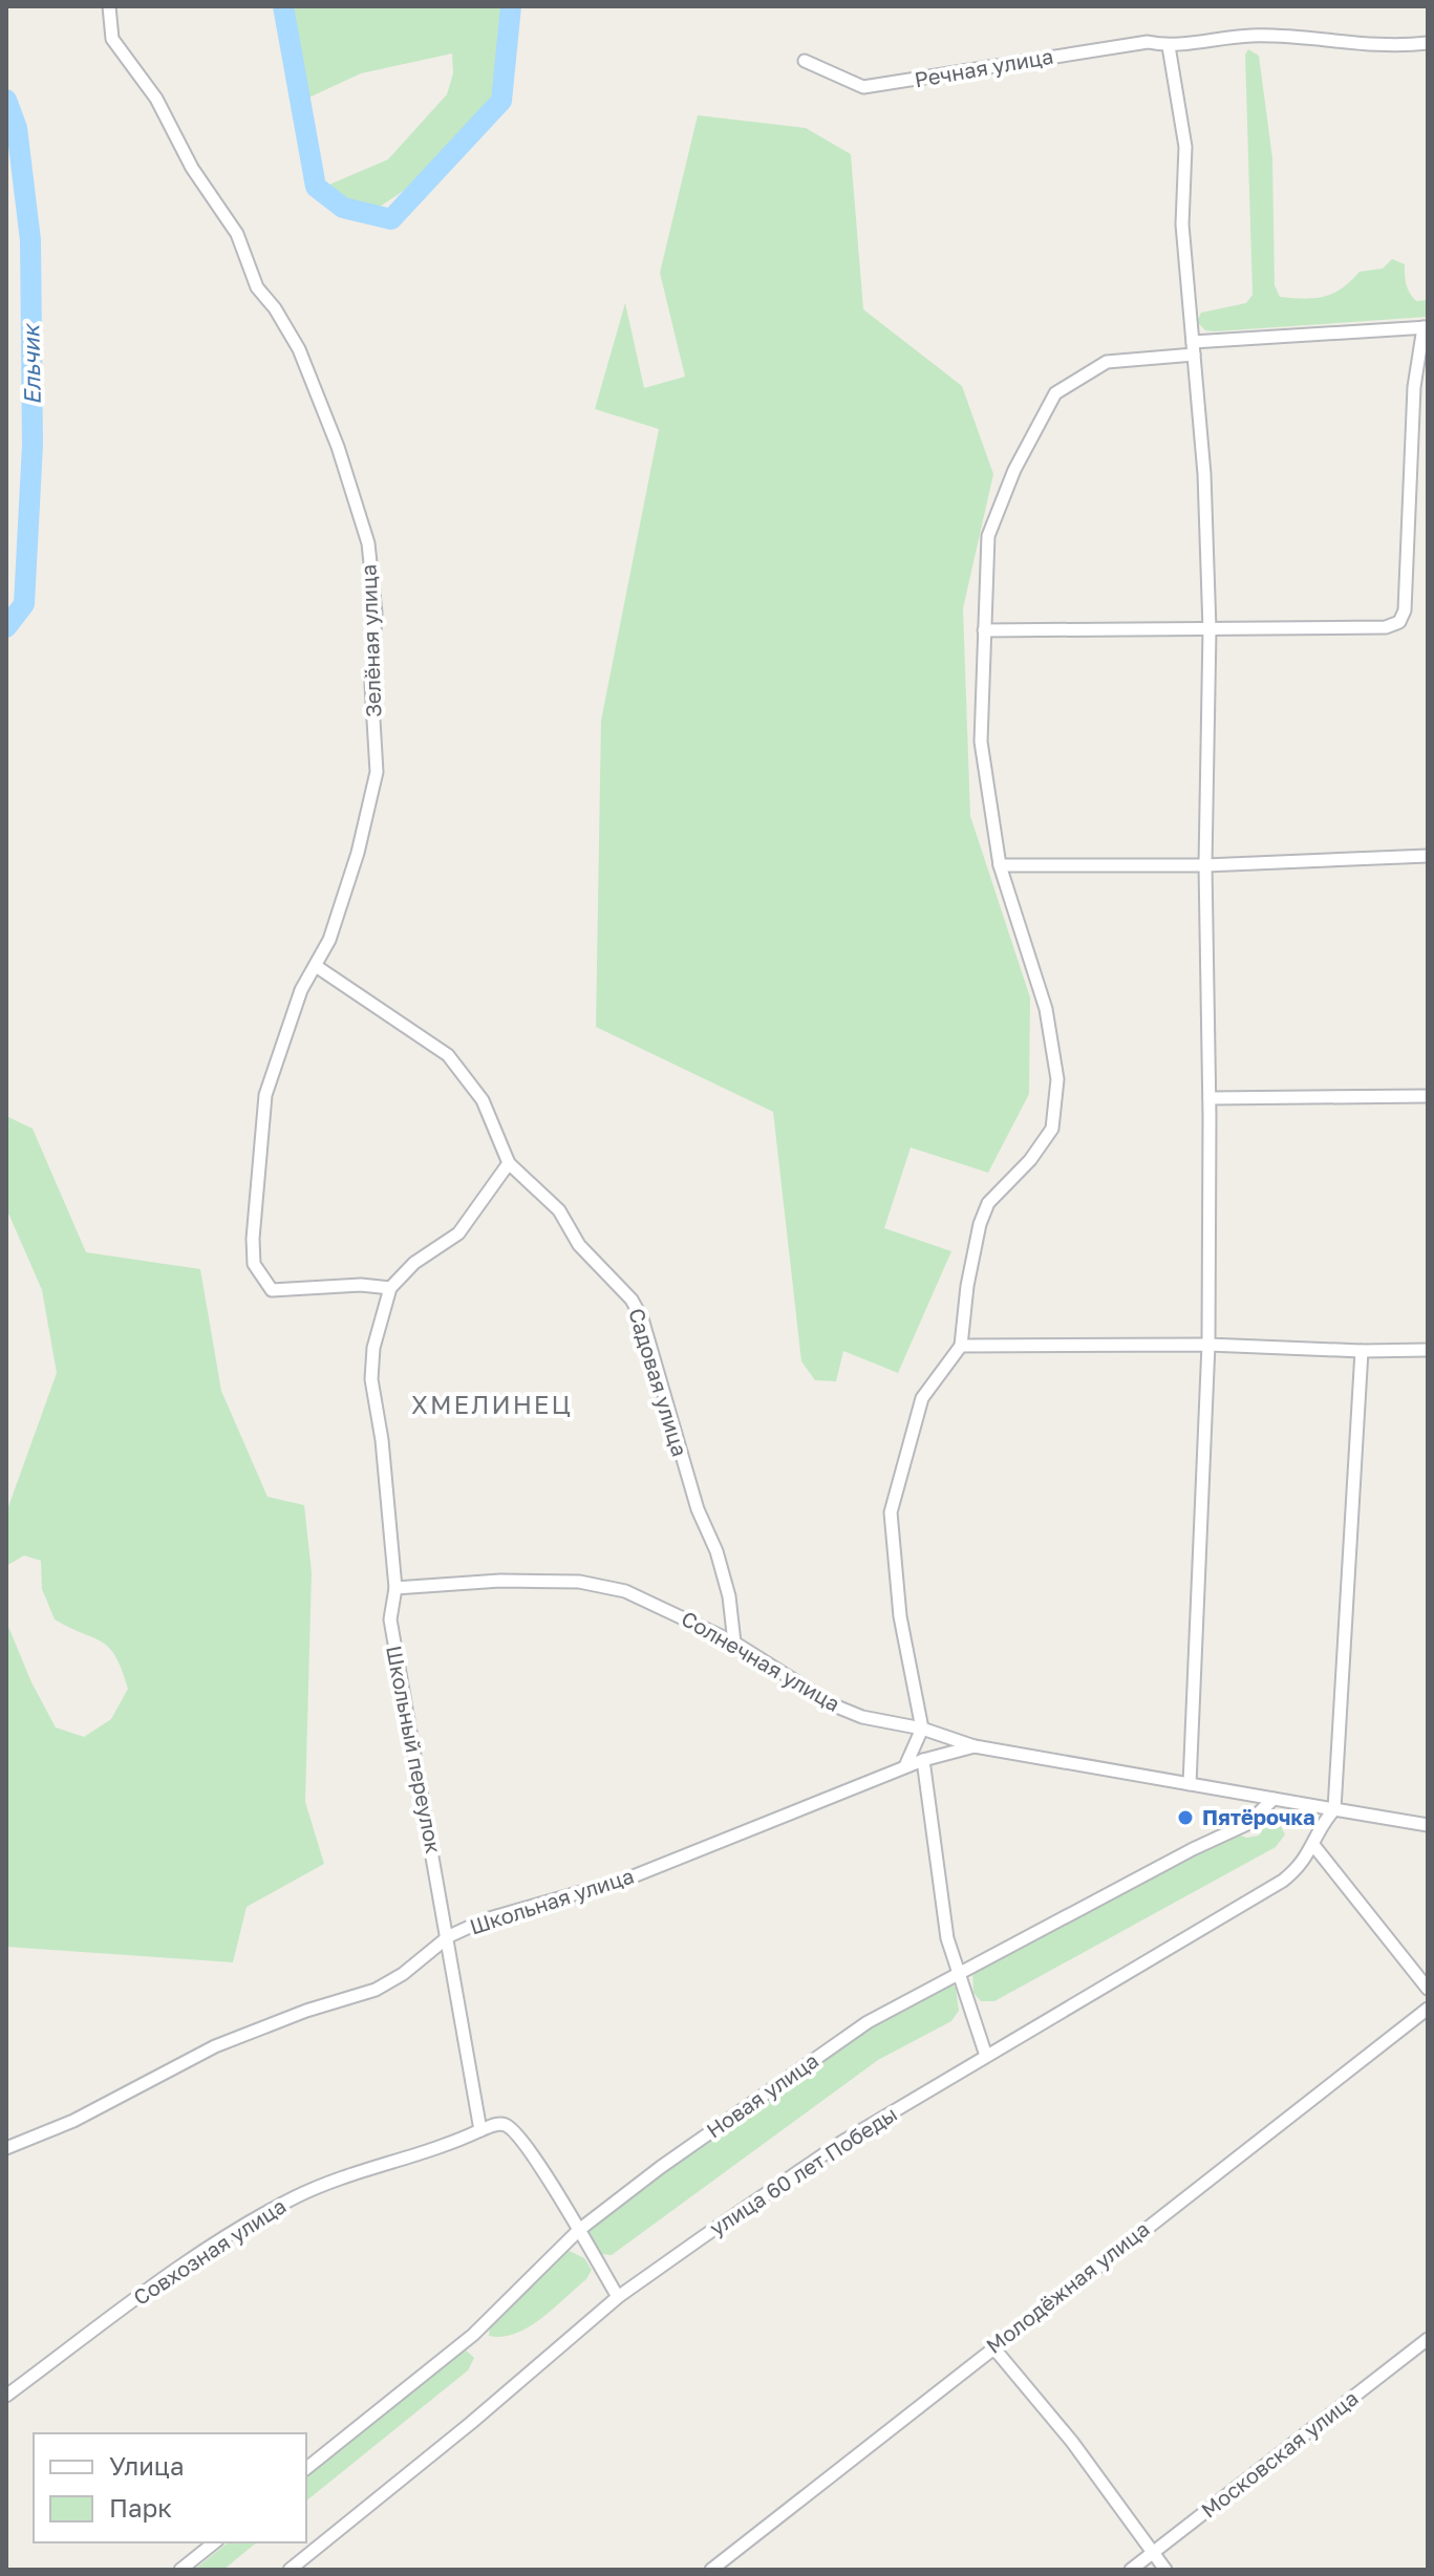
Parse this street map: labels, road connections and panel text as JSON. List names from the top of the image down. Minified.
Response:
{"streets":{"street":["Речная улица","Зелёная улица","Садовая улица","Солнечная улица","Школьный переулок","Школьная улица","Новая улица","улица 60 лет Победы","Совхозная улица","Молодёжная улица","Московская улица"]},"crossings":[["Зелёная улица","Школьный переулок"],["Садовая улица","Солнечная улица"],["Солнечная улица","Школьный переулок"],["Солнечная улица","Школьная улица"],["Солнечная улица","Новая улица"],["Солнечная улица","улица 60 лет Победы"],["Школьный переулок","Школьная улица"],["Школьный переулок","Совхозная улица"]],"districts":["ХМЕЛИНЕЦ"],"water":["Ельчик"],"places":["Пятёрочка"],"legend":["Улица","Парк"]}
